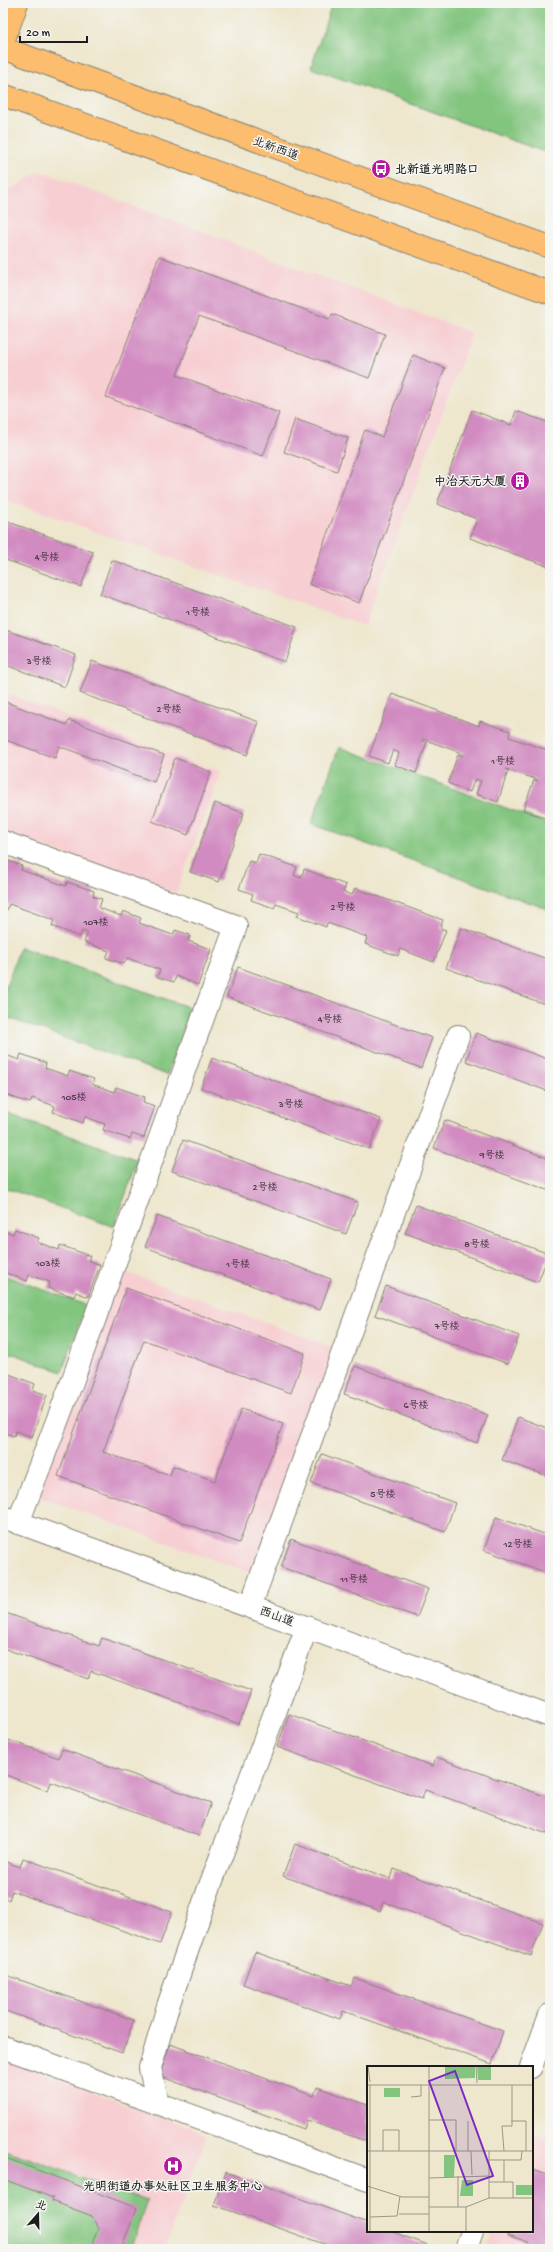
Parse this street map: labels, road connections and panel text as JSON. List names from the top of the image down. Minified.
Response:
{"streets":{"main road":["北新西道"],"street":["西山道"]},"places":{"bus stop":["北新道光明路口"],"building":["中冶天元大厦"],"hospital":["光明街道办事处社区卫生服务中心"]},"house_numbers":["4号楼","1号楼","3号楼","2号楼","1号楼","2号楼","107楼","4号楼","105楼","3号楼","9号楼","2号楼","8号楼","103楼","1号楼","7号楼","6号楼","5号楼","12号楼","11号楼"],"scale_bar":"20 m","north":"top"}
